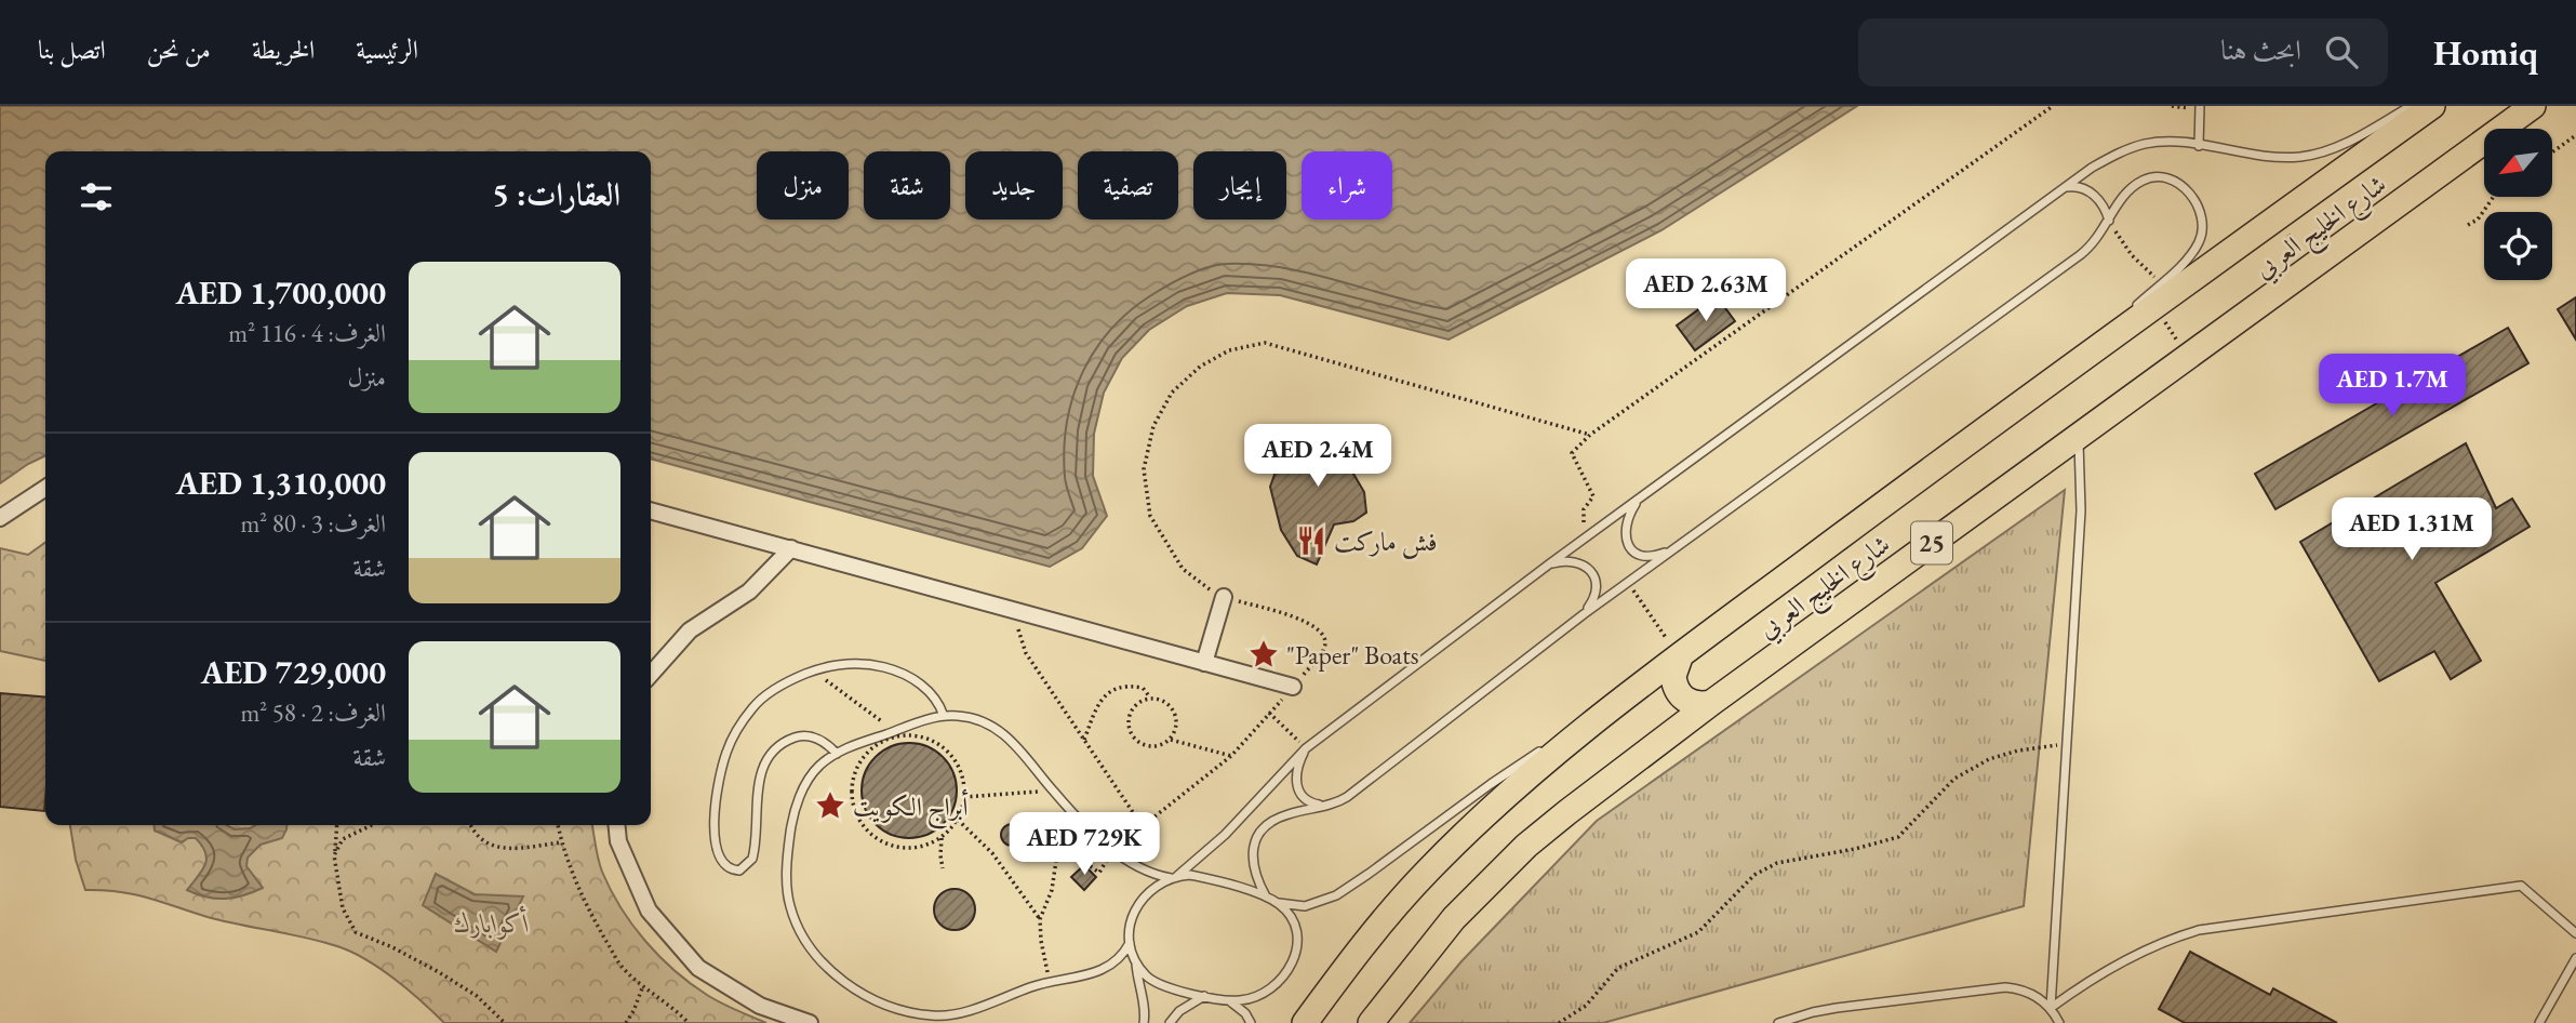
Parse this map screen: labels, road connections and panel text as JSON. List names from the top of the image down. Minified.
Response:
{"streets":{"main road":["شارع الخليج العربي","25"]},"parks":["أكوابارك"],"places":{"restaurant":["فش ماركت"],"place":["\"Paper\" Boats","أبراج الكويت"]},"north":"bottom left","page":{"header":"Homiq","search":"ابحث هنا","nav":["الرئيسية","الخريطة","من نحن","اتصل بنا"],"chip":["شراء","إيجار","تصفية","جديد","شقة","منزل"],"heading":"العقارات: 5","list":[{"name":"AED 1,700,000","note":"الغرف: 4 · 116 m² · منزل"},{"name":"AED 1,310,000","note":"الغرف: 3 · 80 m² · شقة"},{"name":"AED 729,000","note":"الغرف: 2 · 58 m² · شقة"}],"price":["AED 2.63M","AED 1.7M","AED 2.4M","AED 1.31M","AED 729K"]}}
